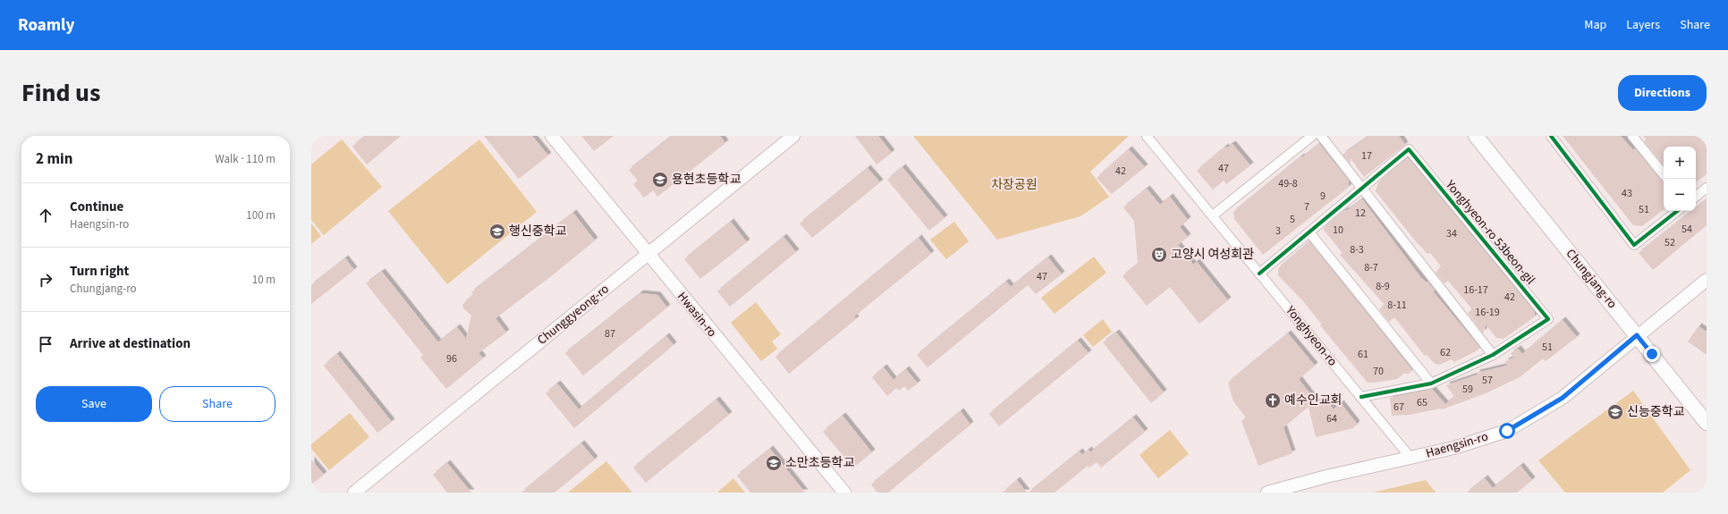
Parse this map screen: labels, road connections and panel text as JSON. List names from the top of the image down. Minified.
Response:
{"streets":{"main road":["Chungjang-ro","Chunggyeong-ro","Hwasin-ro","Haengsin-ro"],"street":["Yonghyeon-ro 53beon-gil","Yonghyeon-ro"]},"crossings":[["Yonghyeon-ro 53beon-gil","Yonghyeon-ro"],["Chungjang-ro","Haengsin-ro"],["Chunggyeong-ro","Hwasin-ro"],["Yonghyeon-ro","Haengsin-ro"]],"parks":["차장공원"],"places":{"school or university":["용현초등학교","행신중학교","신능중학교","소만초등학교"],"theatre":["고양시 여성회관"],"church":["예수인교회"]},"house_numbers":["17","47","42","49-8","43","9","7","51","12","5","54","10","3","34","52","8-3","8-7","47","8-9","16-17","42","8-11","16-19","87","51","62","61","96","70","57","59","65","67","64"],"page":{"header":"Roamly","nav":["Map","Layers","Share"],"title":"Find us","buttons":["Directions",["Save","Share"]],"heading":["2 min","Walk · 110 m"],"map_buttons":["+","−"],"list":[["Continue","Haengsin-ro","100 m"],["Turn right","Chungjang-ro","10 m"],"Arrive at destination"]}}
